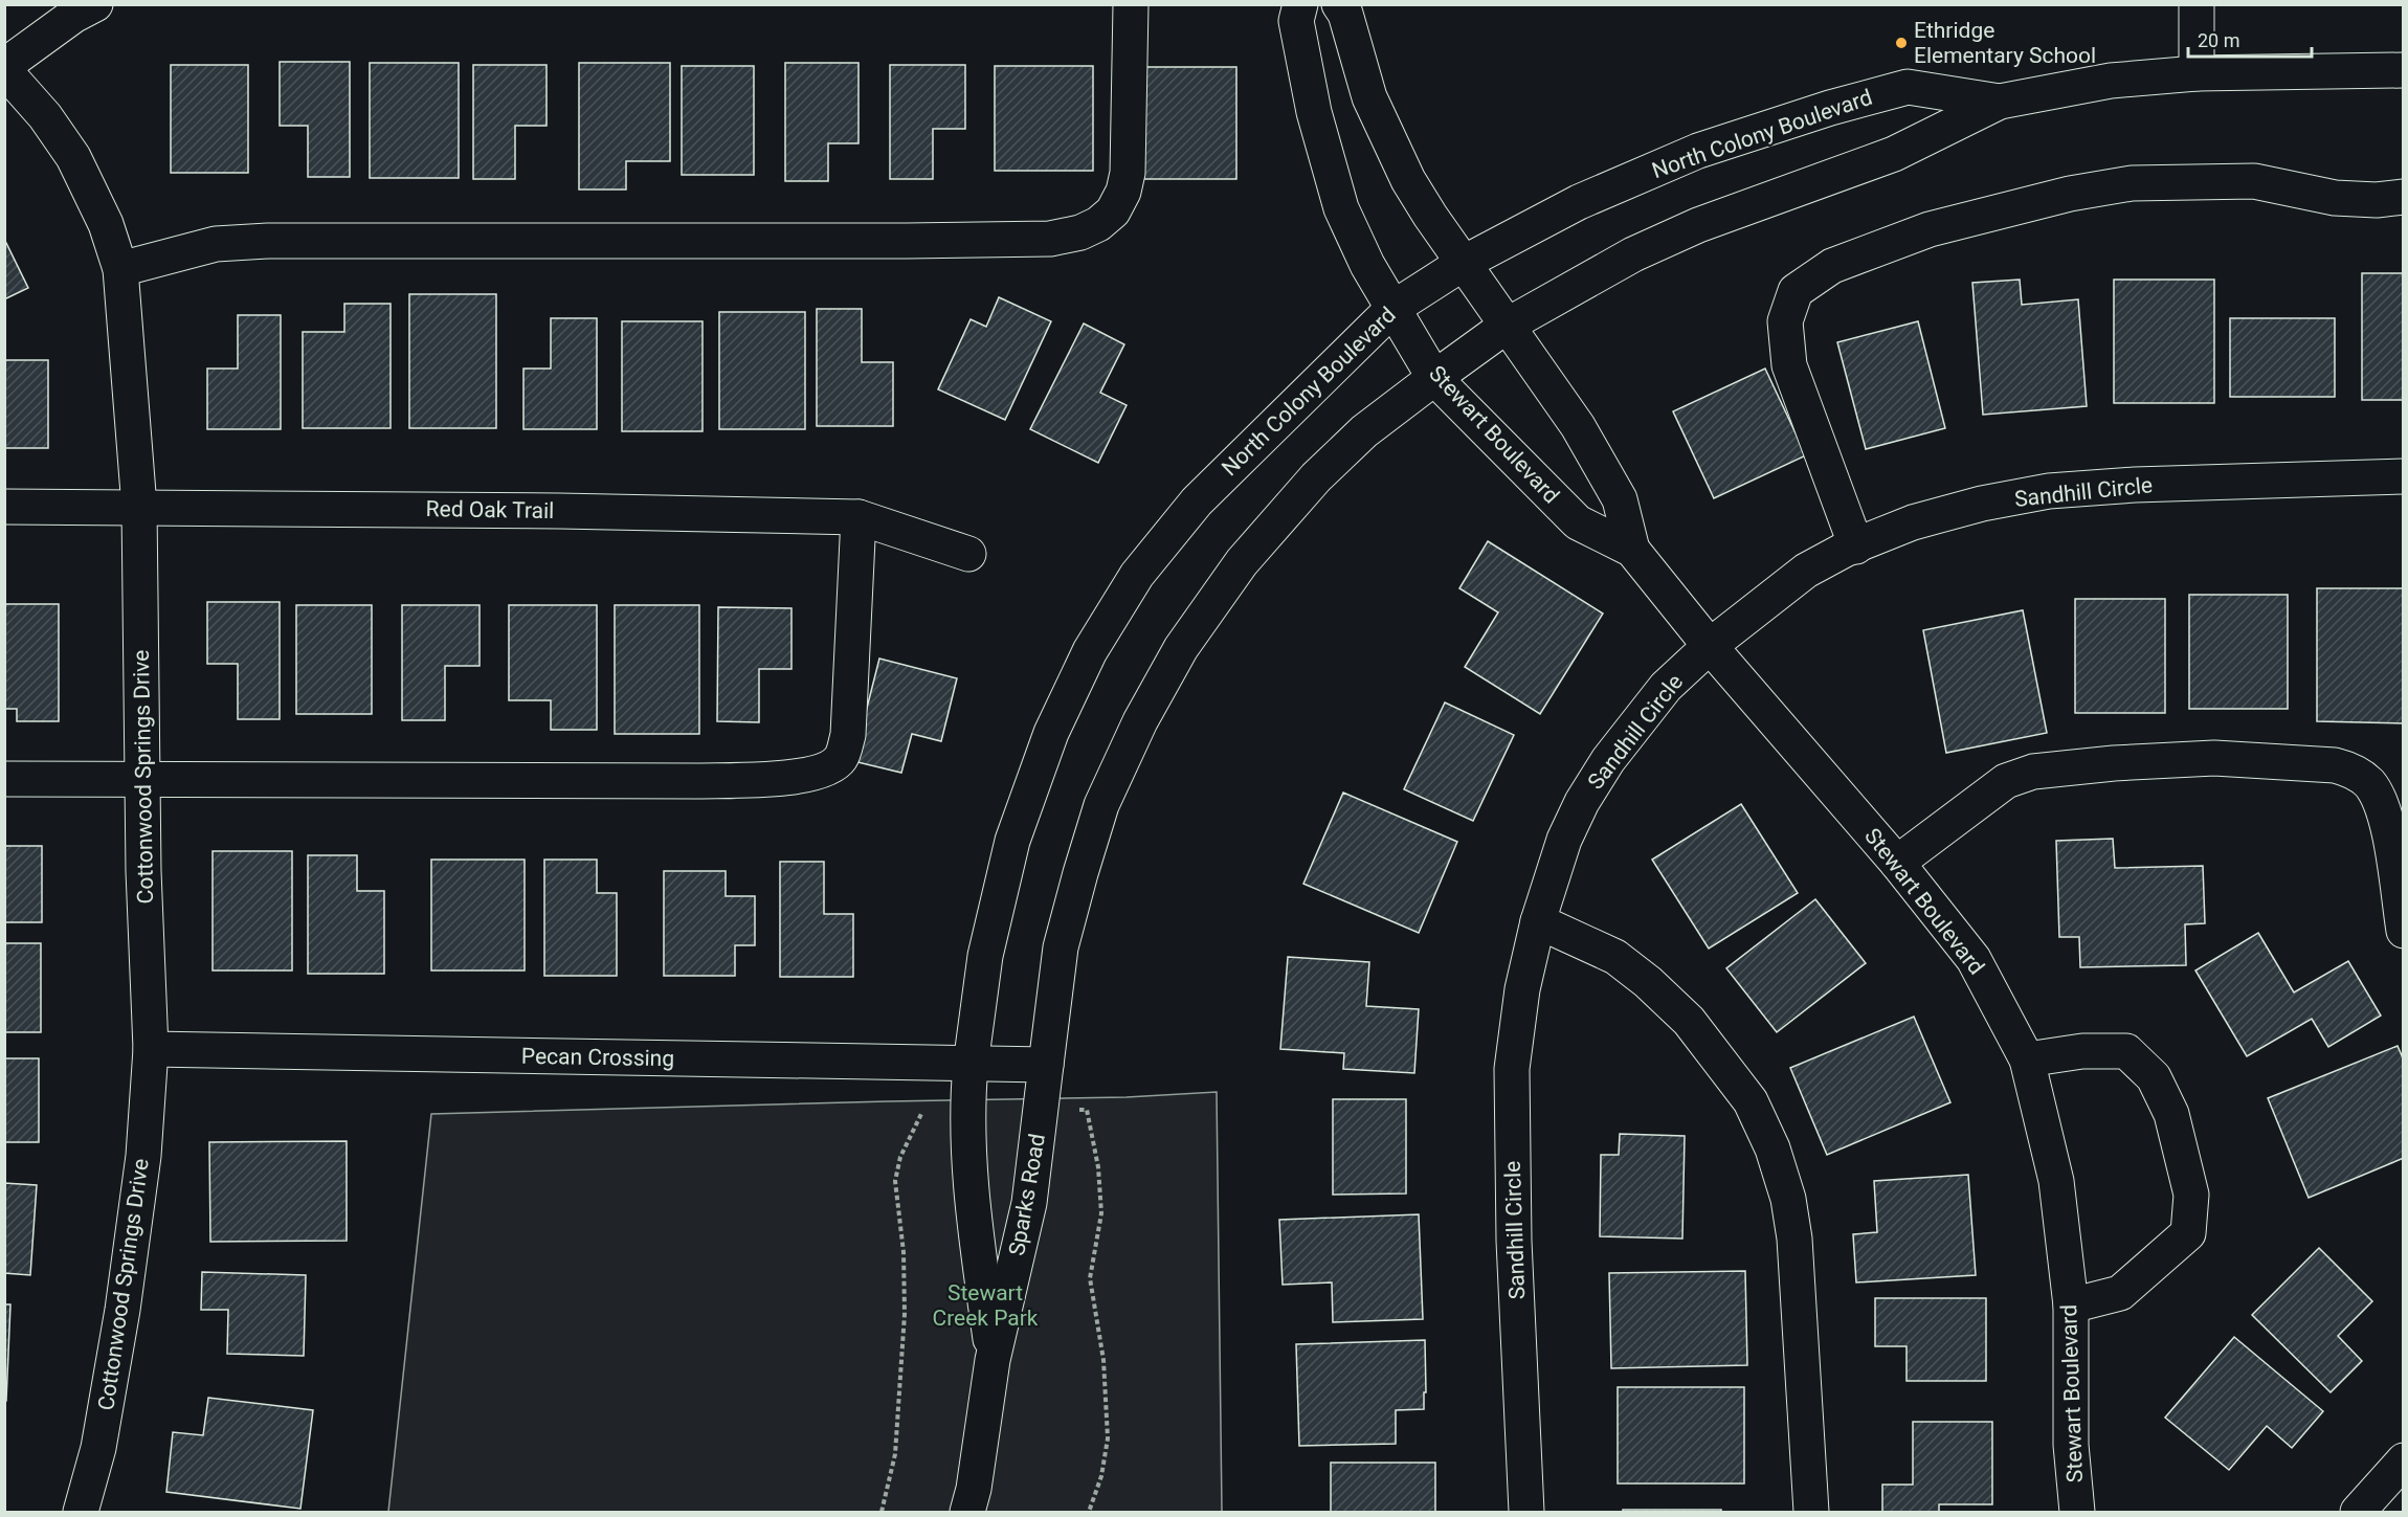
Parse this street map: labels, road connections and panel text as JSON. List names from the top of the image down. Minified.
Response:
{"streets":{"street":["North Colony Boulevard","Stewart Boulevard","Sandhill Circle","Red Oak Trail","Cottonwood Springs Drive","Pecan Crossing","Sparks Road"]},"crossings":[["North Colony Boulevard","Stewart Boulevard"],["North Colony Boulevard","Pecan Crossing"],["North Colony Boulevard","Sparks Road"],["Stewart Boulevard","Sandhill Circle"],["Red Oak Trail","Cottonwood Springs Drive"],["Cottonwood Springs Drive","Pecan Crossing"],["Pecan Crossing","Sparks Road"]],"parks":["Stewart Creek Park"],"places":["Ethridge Elementary School"],"scale_bar":"20 m"}
